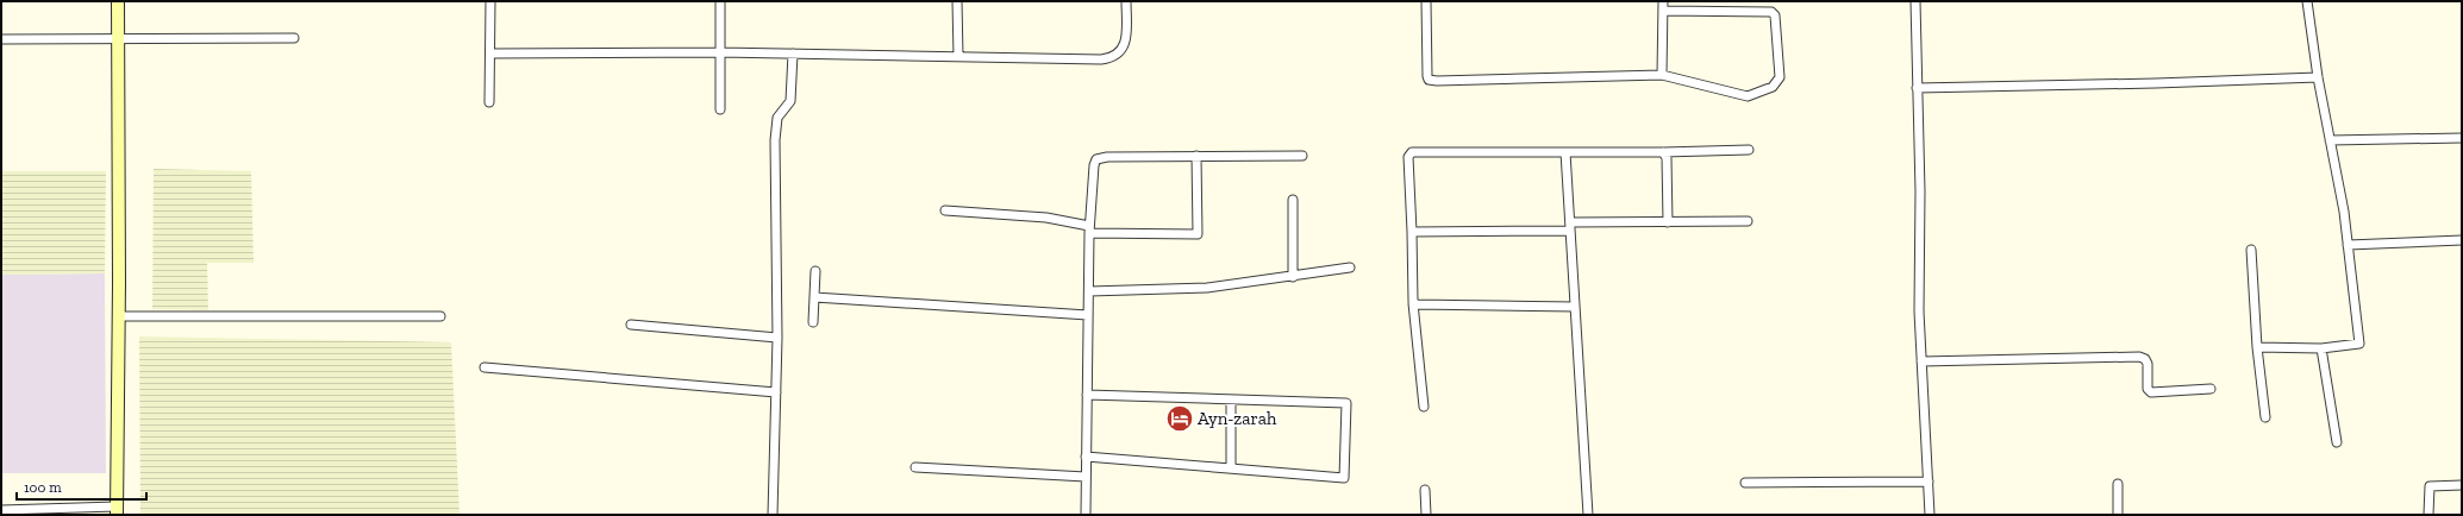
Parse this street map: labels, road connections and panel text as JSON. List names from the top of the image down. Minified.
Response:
{"places":{"hotel":["Ayn-zarah"]},"scale_bar":"100 m"}
